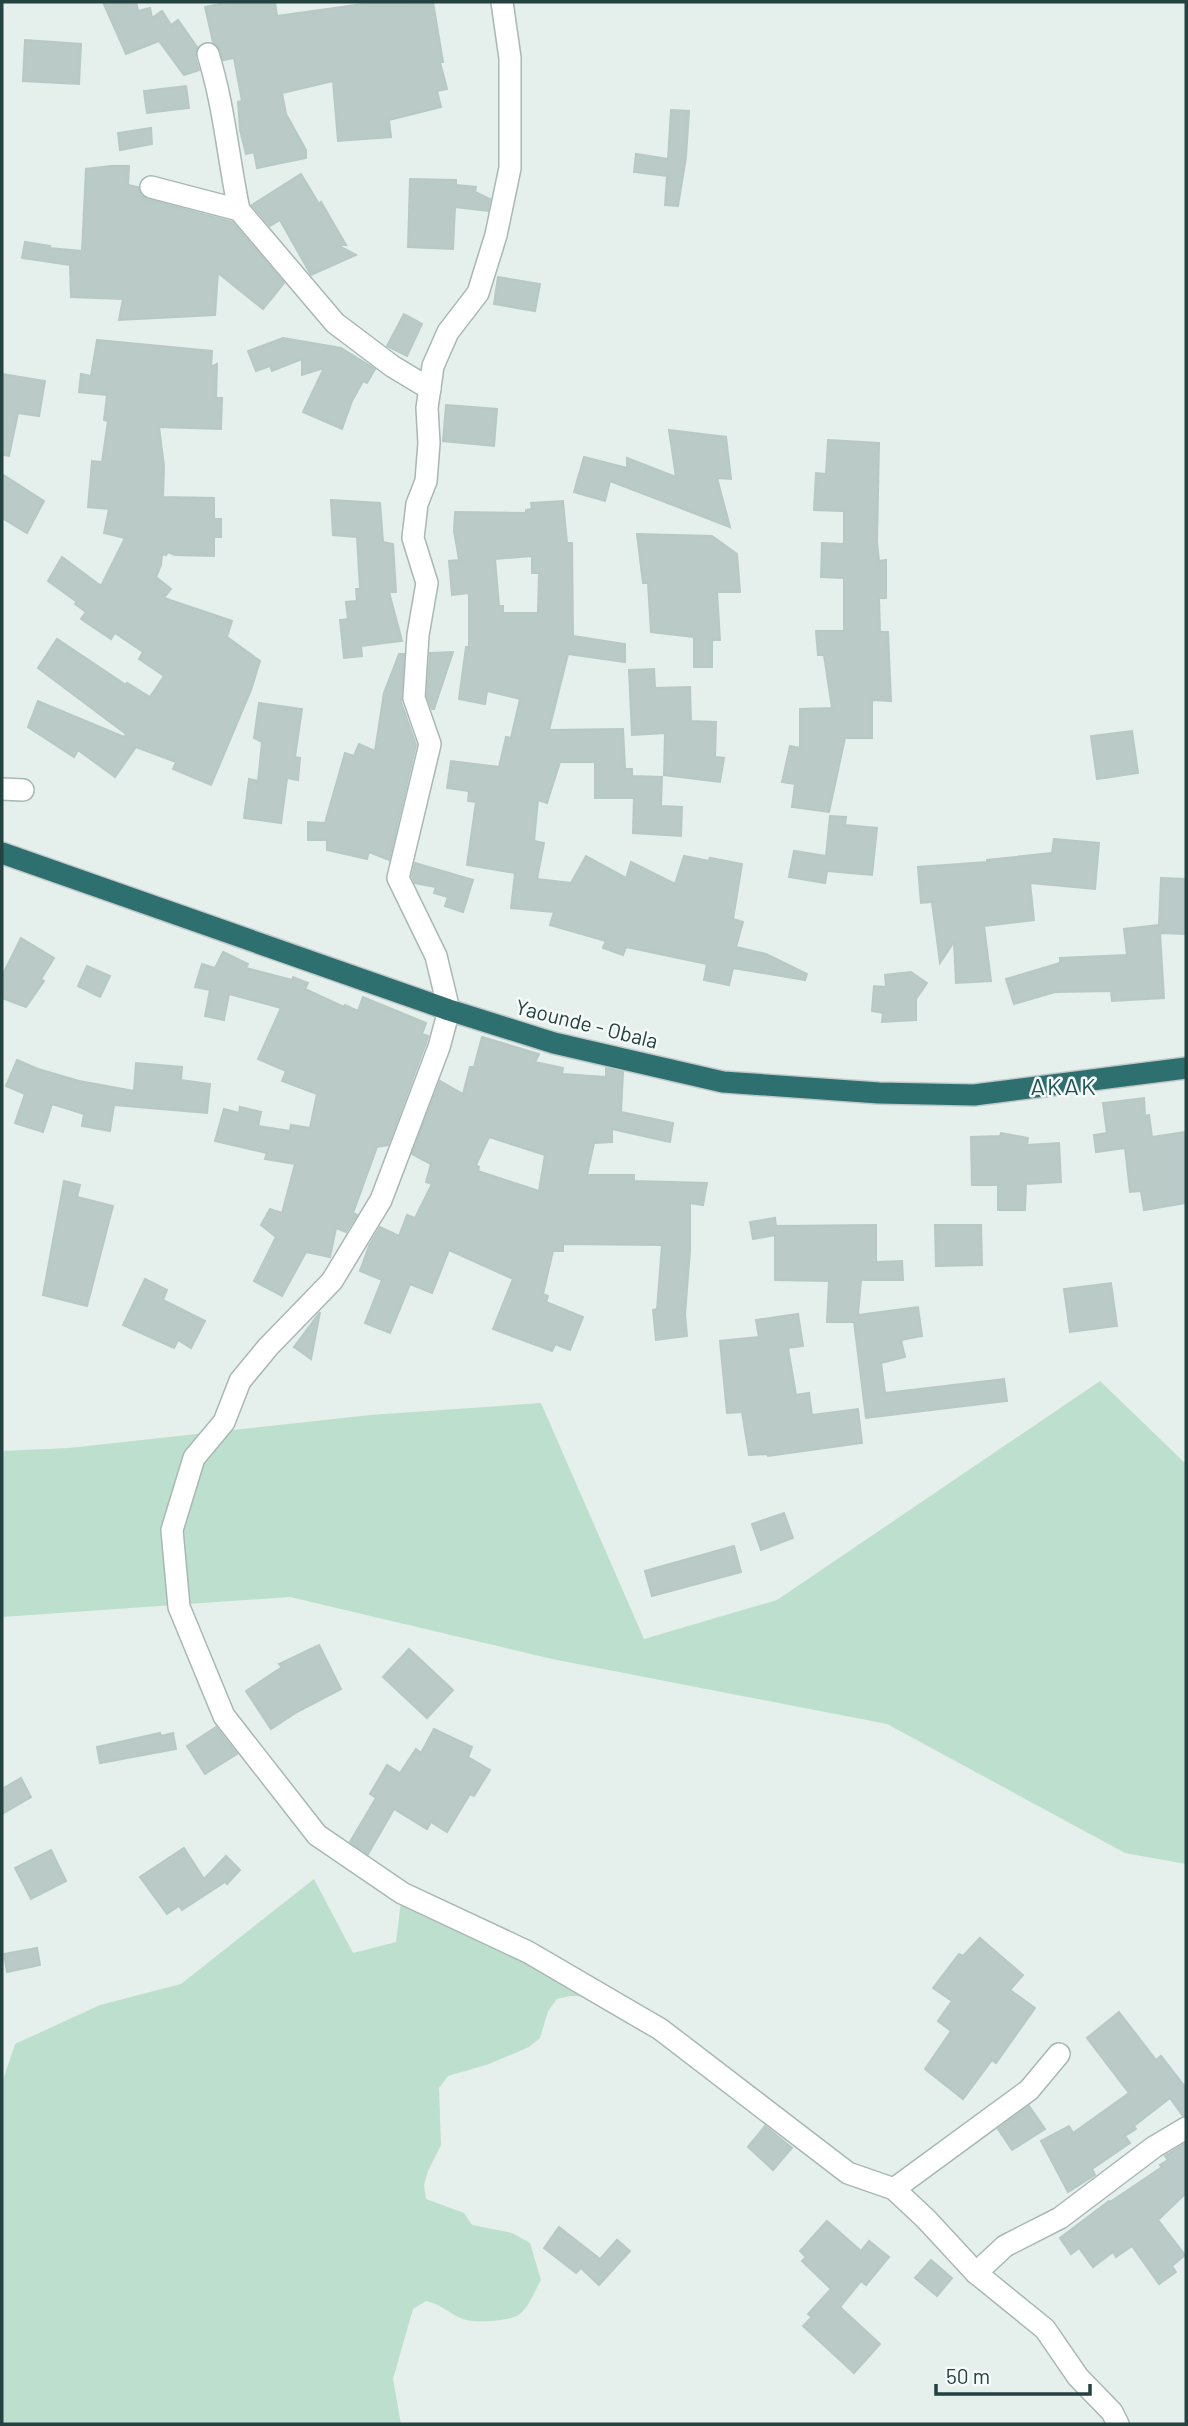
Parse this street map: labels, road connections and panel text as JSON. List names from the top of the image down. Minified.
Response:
{"streets":{"highway":["Yaounde - Obala"]},"districts":["AKAK"],"scale_bar":"50 m"}
